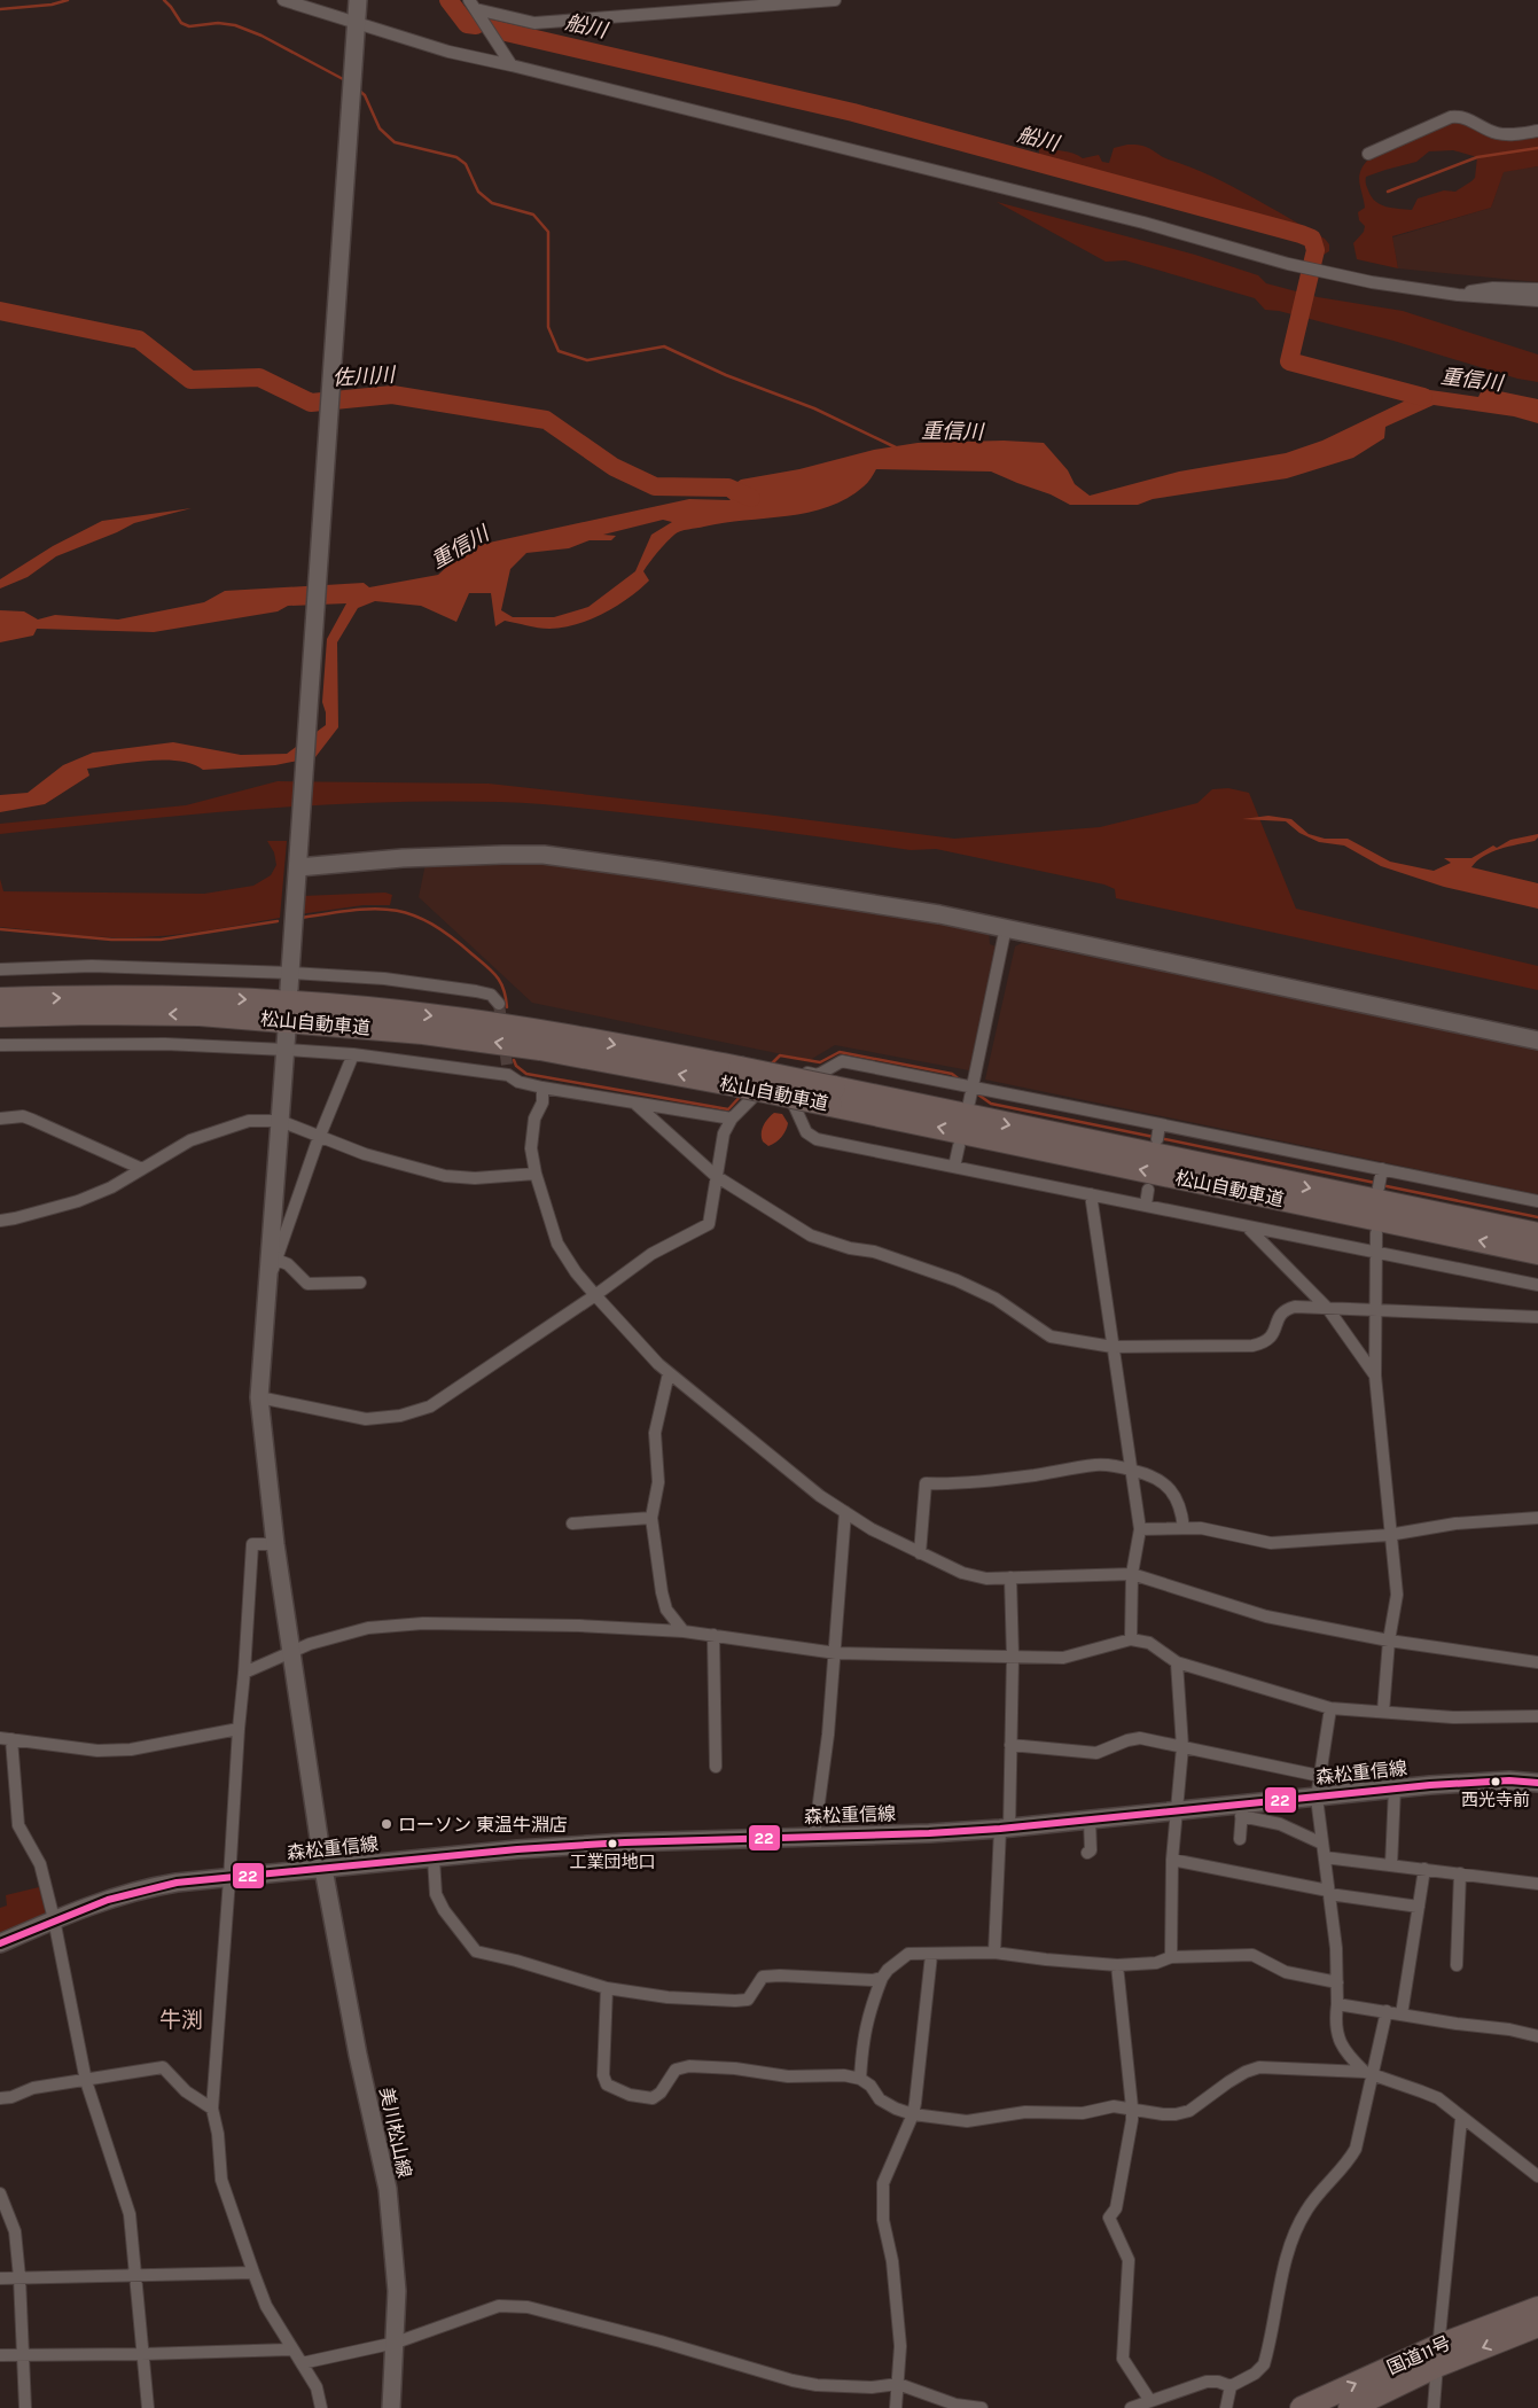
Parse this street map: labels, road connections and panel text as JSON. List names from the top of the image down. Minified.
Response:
{"streets":{"highway":["松山自動車道","国道11号"],"street":["森松重信線","美川松山線"]},"crossings":[["森松重信線","美川松山線"]],"districts":["牛渕"],"water":["船川","佐川川","重信川"],"places":["西光寺前","ローソン 東温牛淵店","工業団地口"],"lines":["transit line 22"]}
